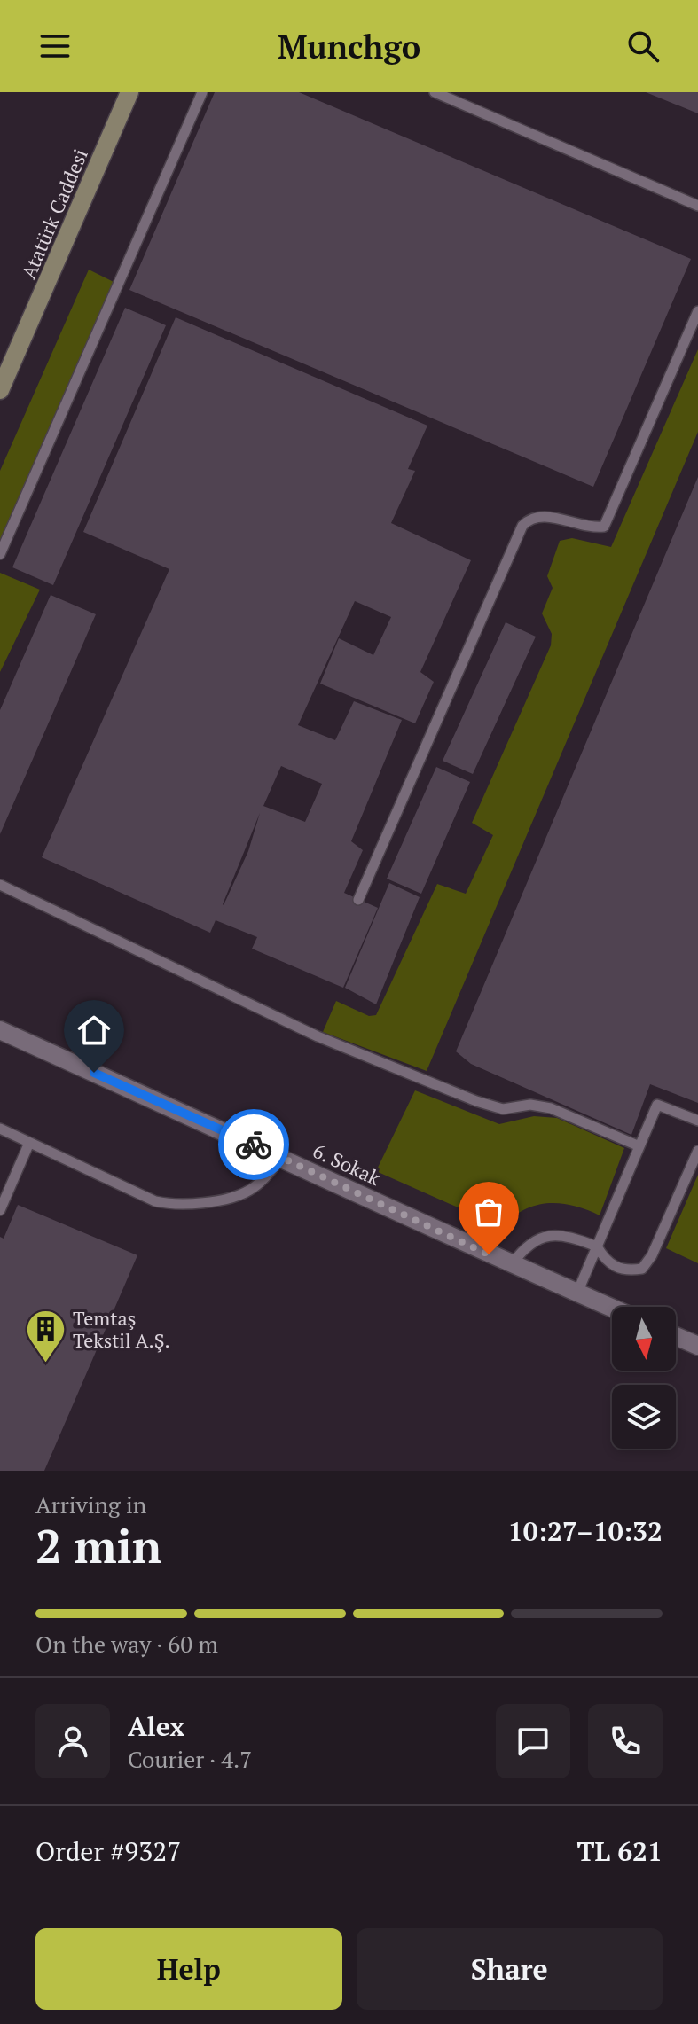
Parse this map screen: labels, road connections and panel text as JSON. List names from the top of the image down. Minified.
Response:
{"streets":{"street":["Atatürk Caddesi","6. Sokak"]},"places":{"building":["Temtaş Tekstil A.Ş."]},"north":"bottom","page":{"header":"Munchgo","heading":["2 min","Arriving in","10:27–10:32"],"panel":["Alex","Courier · 4.7","Order #9327","TL 621"],"bar":"On the way · 60 m","buttons":["Help","Share"]}}
